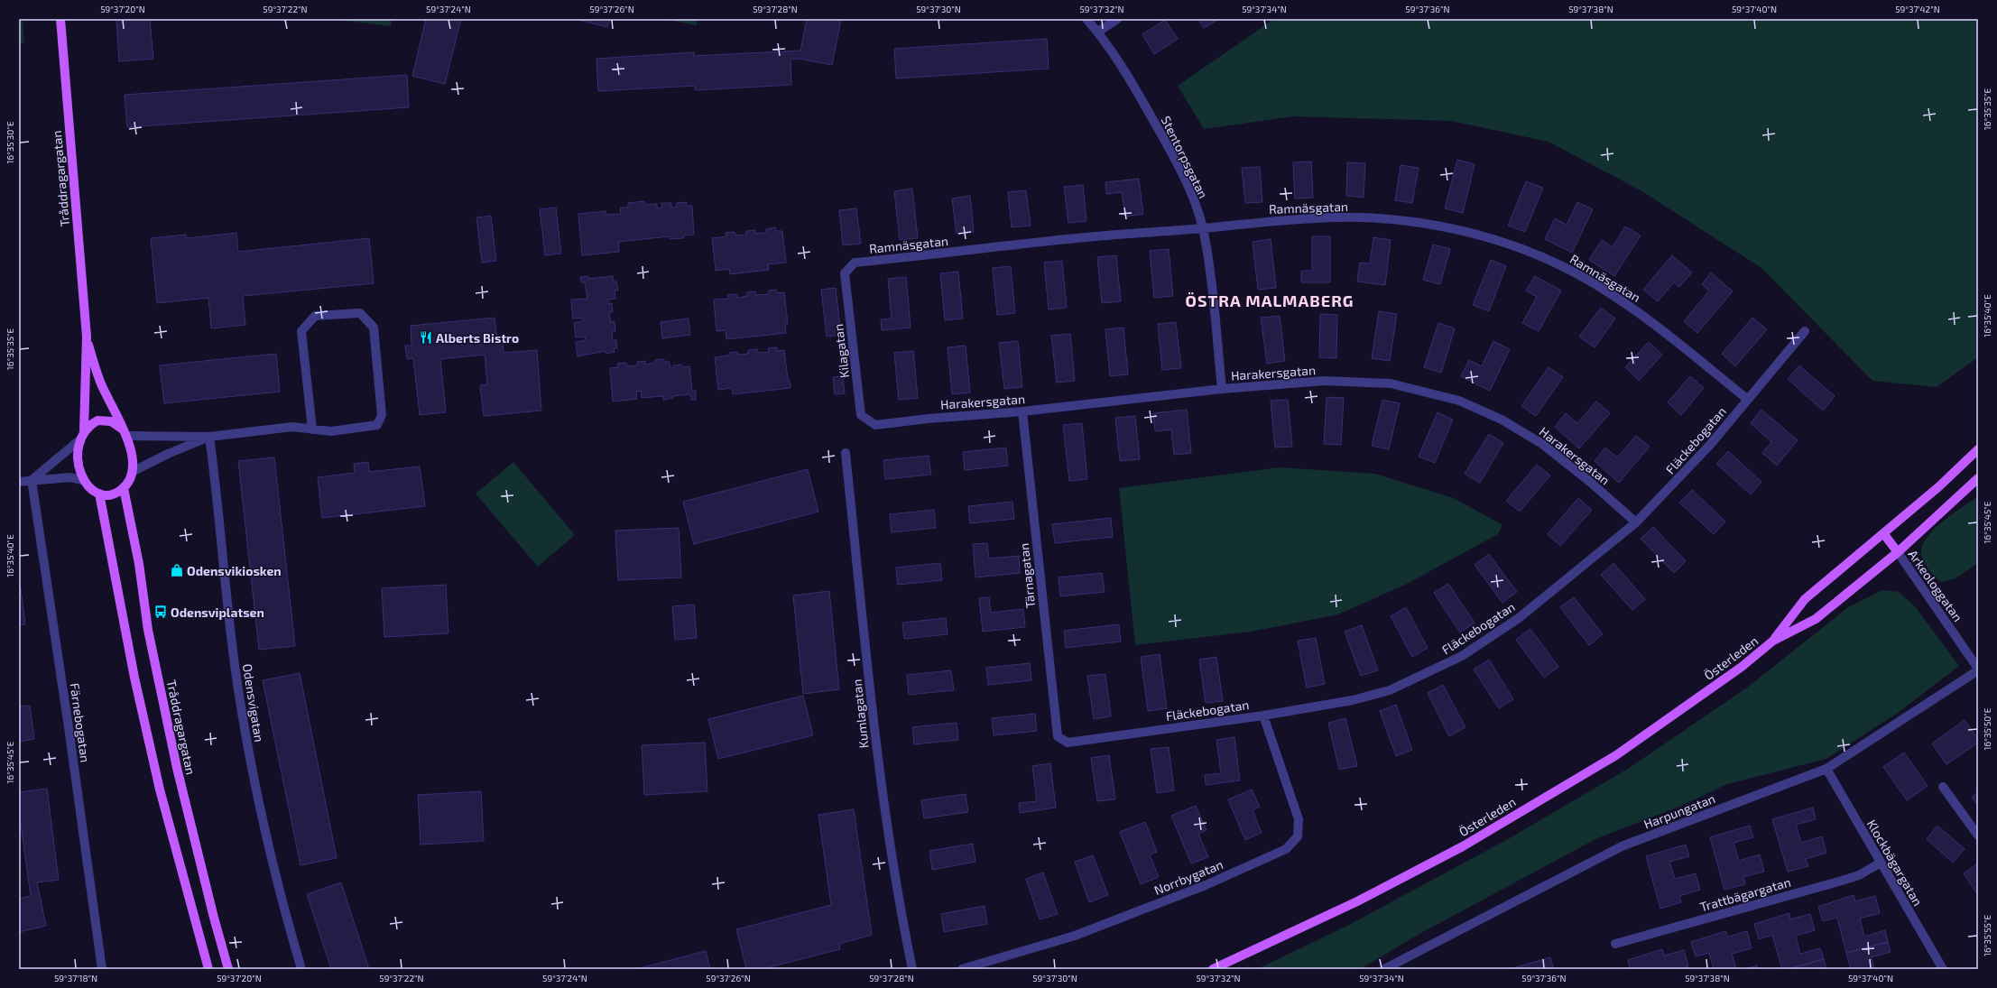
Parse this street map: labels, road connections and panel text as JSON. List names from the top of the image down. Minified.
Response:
{"streets":{"main road":["Tråddragargatan","Österleden"],"street":["Stentorpsgatan","Ramnäsgatan","Kilagatan","Harakersgatan","Fläckebogatan","Tärnagatan","Arkeologgatan","Odensvigatan","Kumlagatan","Färnebogatan","Harpungatan","Klockbägargatan","Norrbygatan","Trattbägargatan"]},"crossings":[["Stentorpsgatan","Ramnäsgatan"],["Stentorpsgatan","Harakersgatan"],["Ramnäsgatan","Kilagatan"],["Ramnäsgatan","Fläckebogatan"],["Kilagatan","Harakersgatan"],["Harakersgatan","Fläckebogatan"],["Harakersgatan","Tärnagatan"],["Fläckebogatan","Tärnagatan"],["Fläckebogatan","Norrbygatan"],["Arkeologgatan","Österleden"],["Arkeologgatan","Harpungatan"],["Harpungatan","Klockbägargatan"],["Klockbägargatan","Trattbägargatan"]],"districts":["ÖSTRA MALMABERG"],"places":{"restaurant":["Alberts Bistro"],"shop":["Odensvikiosken"],"bus stop":["Odensviplatsen"]},"coordinates":["59°37'20\"N","59°37'22\"N","59°37'24\"N","59°37'26\"N","59°37'28\"N","59°37'30\"N","59°37'32\"N","59°37'34\"N","59°37'36\"N","59°37'38\"N","59°37'40\"N","59°37'42\"N","16°35'35\"E","16°35'30\"E","16°35'40\"E","16°35'45\"E","16°35'50\"E","16°35'55\"E","59°37'18\"N"]}
